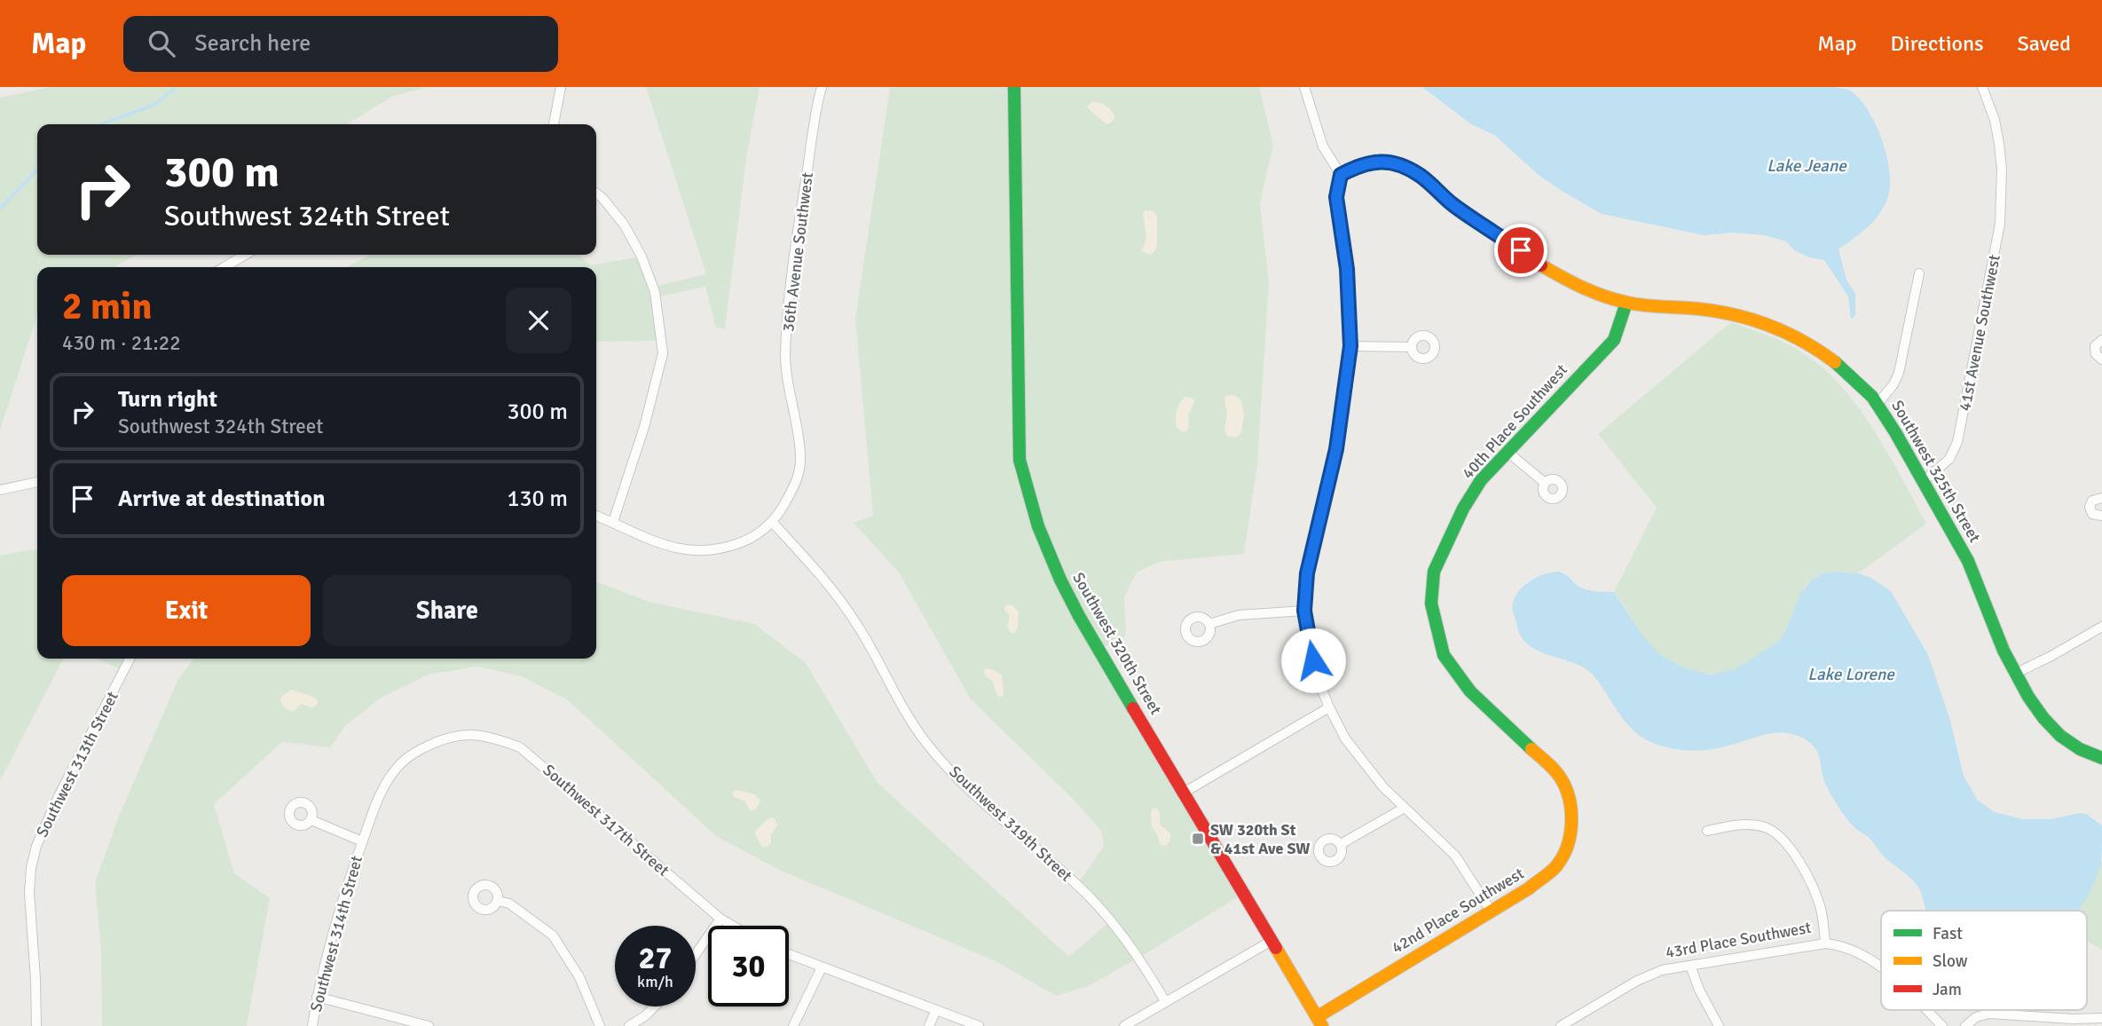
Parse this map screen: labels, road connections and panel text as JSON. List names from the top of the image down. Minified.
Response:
{"streets":{"street":["36th Avenue Southwest","41st Avenue Southwest","40th Place Southwest","Southwest 325th Street","Southwest 320th Street","Southwest 313th Street","Southwest 317th Street","Southwest 319th Street","42nd Place Southwest","Southwest 314th Street","43rd Place Southwest"]},"crossings":[["36th Avenue Southwest","Southwest 319th Street"],["41st Avenue Southwest","Southwest 325th Street"],["40th Place Southwest","Southwest 325th Street"],["40th Place Southwest","42nd Place Southwest"],["Southwest 320th Street","42nd Place Southwest"],["Southwest 317th Street","Southwest 314th Street"]],"water":["Lake Jeane","Lake Lorene"],"places":{"transit":["SW 320th St & 41st Ave SW"]},"legend":["Fast","Slow","Jam"],"page":{"header":"Map","search":"Search here","nav":["Map","Directions","Saved"],"turn":["300 m","Southwest 324th Street"],"heading":["2 min","430 m · 21:22"],"list":[{"name":"Turn right","note":"Southwest 324th Street","value":"300 m"},{"name":"Arrive at destination","value":"130 m"}],"buttons":["Exit","Share"],"speed":"27 km/h","limit":"30"}}
